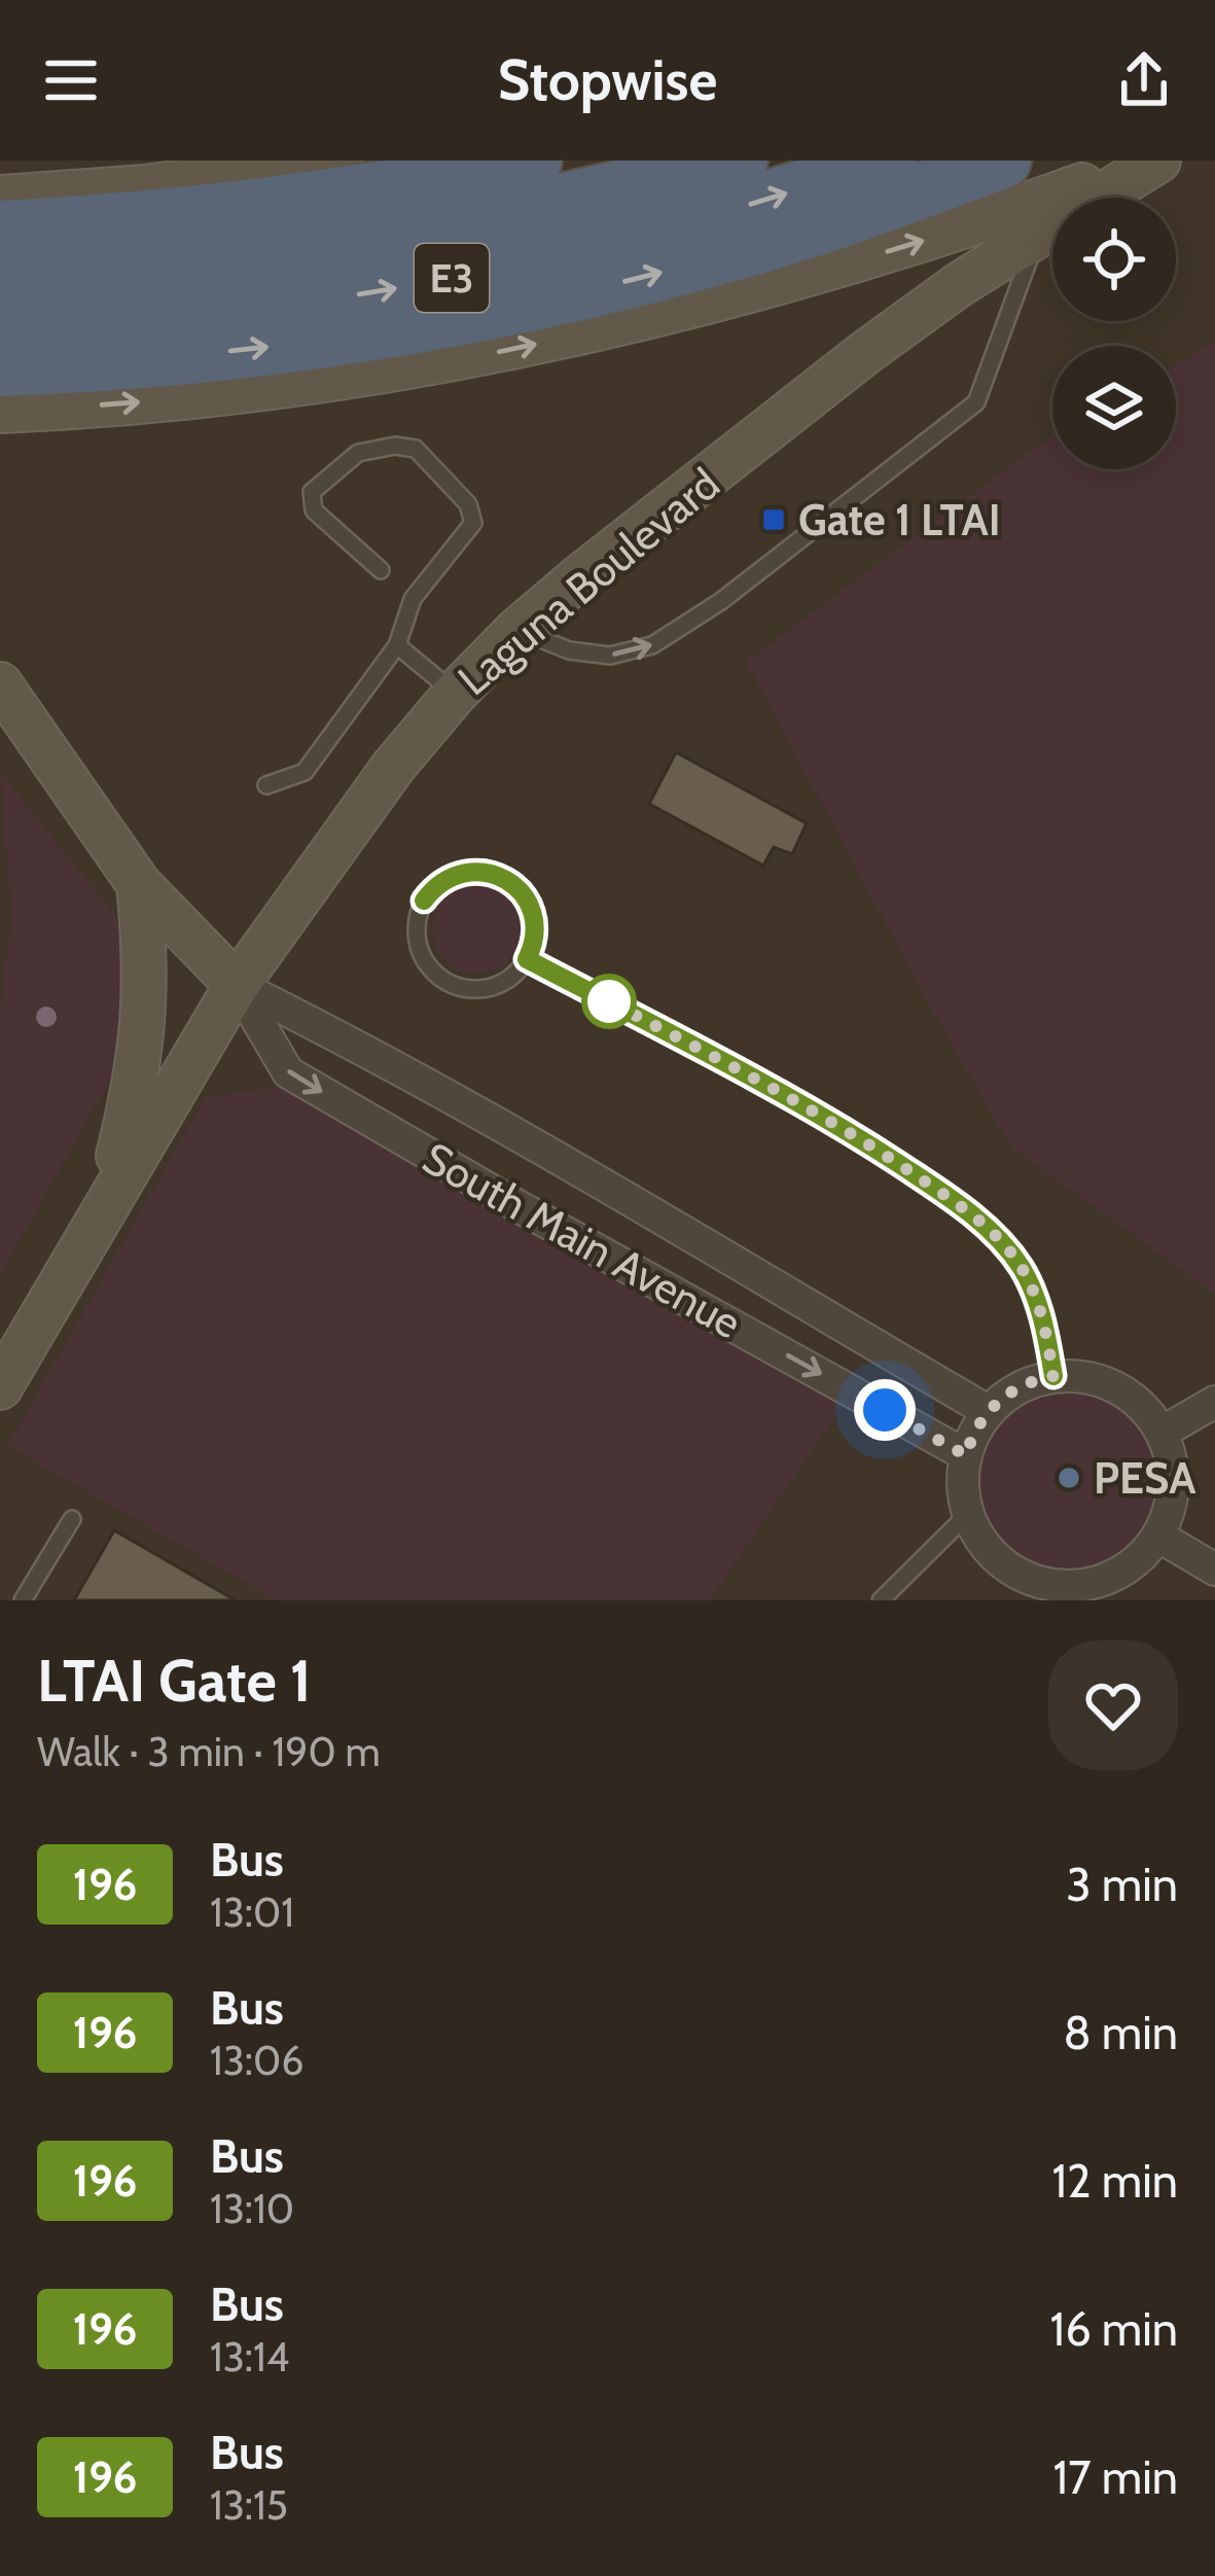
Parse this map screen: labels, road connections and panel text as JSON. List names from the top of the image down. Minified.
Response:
{"streets":{"highway":["E3"],"main road":["Laguna Boulevard"],"street":["South Main Avenue"]},"crossings":[["Laguna Boulevard","South Main Avenue"]],"places":{"transit":["Gate 1 LTAI"],"other":["PESA"]},"lines":["bus line 196"],"page":{"header":"Stopwise","heading":["LTAI Gate 1","Walk · 3 min · 190 m"],"list":[{"mark":"196","name":"Bus","note":"13:01","value":"3 min"},{"mark":"196","name":"Bus","note":"13:06","value":"8 min"},{"mark":"196","name":"Bus","note":"13:10","value":"12 min"},{"mark":"196","name":"Bus","note":"13:14","value":"16 min"},{"mark":"196","name":"Bus","note":"13:15","value":"17 min"}]}}
